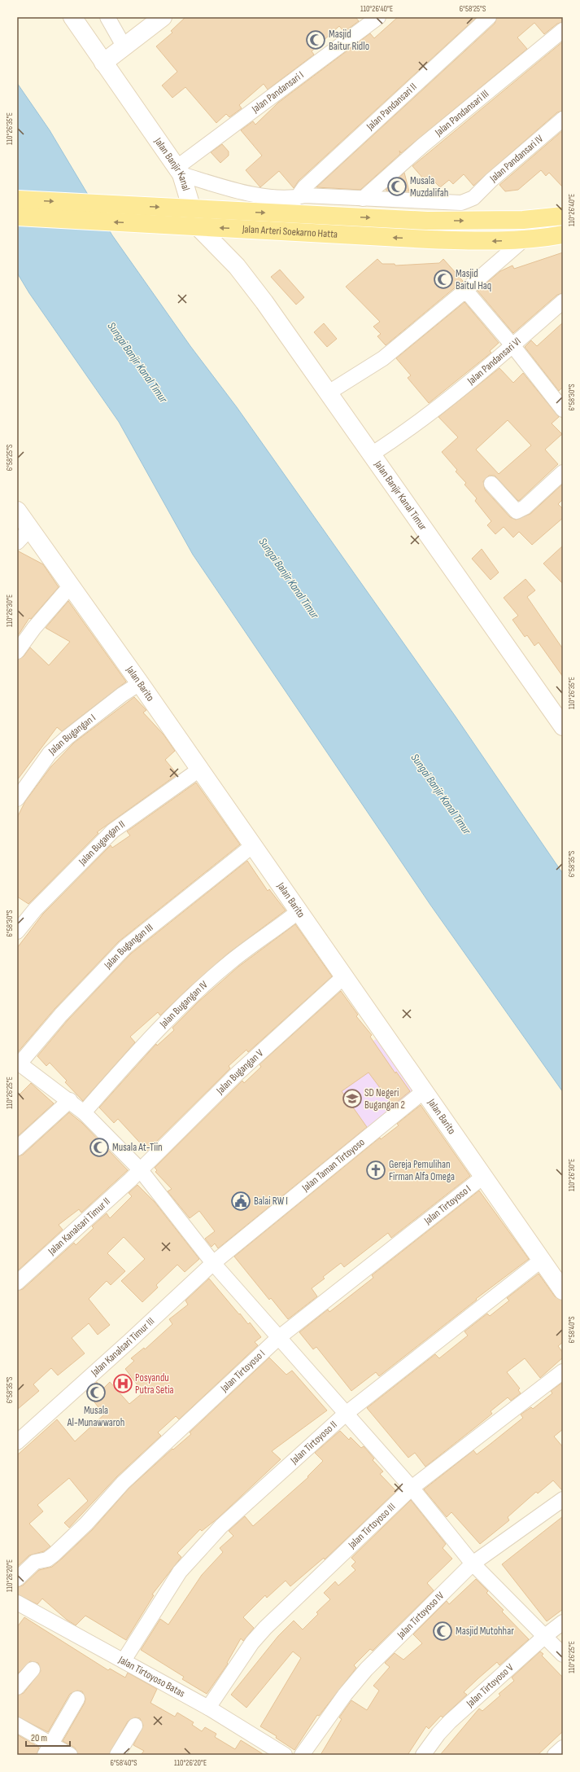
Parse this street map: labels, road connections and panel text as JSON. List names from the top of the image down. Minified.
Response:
{"streets":{"main road":["Jalan Arteri Soekarno Hatta"],"street":["Jalan Pandansari I","Jalan Pandansari II","Jalan Pandansari III","Jalan Pandansari IV","Jalan Banjir Kanal","Jalan Pandansari VI","Jalan Banjir Kanal Timur","Jalan Barito","Jalan Bugangan I","Jalan Bugangan II","Jalan Bugangan III","Jalan Bugangan IV","Jalan Bugangan V","Jalan Taman Tirtoyoso","Jalan Tirtoyoso I","Jalan Kanalsari Timur II","Jalan Kanalsari Timur III","Jalan Tirtoyoso II","Jalan Tirtoyoso III","Jalan Tirtoyoso IV","Jalan Tirtoyoso Batas","Jalan Tirtoyoso V"]},"crossings":[["Jalan Pandansari I","Jalan Banjir Kanal"],["Jalan Pandansari III","Jalan Pandansari IV"],["Jalan Banjir Kanal","Jalan Banjir Kanal Timur"],["Jalan Pandansari VI","Jalan Banjir Kanal Timur"],["Jalan Barito","Jalan Bugangan I"],["Jalan Barito","Jalan Bugangan II"],["Jalan Barito","Jalan Bugangan III"],["Jalan Barito","Jalan Bugangan IV"],["Jalan Barito","Jalan Bugangan V"],["Jalan Barito","Jalan Taman Tirtoyoso"],["Jalan Barito","Jalan Tirtoyoso I"],["Jalan Barito","Jalan Tirtoyoso II"],["Jalan Bugangan V","Jalan Kanalsari Timur II"],["Jalan Taman Tirtoyoso","Jalan Kanalsari Timur III"],["Jalan Tirtoyoso II","Jalan Tirtoyoso Batas"],["Jalan Tirtoyoso III","Jalan Tirtoyoso Batas"]],"water":["Sungai Banjir Kanal Timur"],"places":{"mosque":["Masjid Baitur Ridlo","Musala Muzdalifah","Masjid Baitul Haq","Musala At-Tiin","Musala Al-Munawwaroh","Masjid Mutohhar"],"school or university":["SD Negeri Bugangan 2"],"church":["Gereja Pemulihan Firman Alfa Omega"],"public building":["Balai RW I"],"hospital":["Posyandu Putra Setia"]},"scale_bar":"20 m","coordinates":["110°26'40\"E","6°58'25\"S","110°26'35\"E","6°58'30\"S","110°26'30\"E","6°58'35\"S","110°26'25\"E","6°58'40\"S","110°26'20\"E"]}
